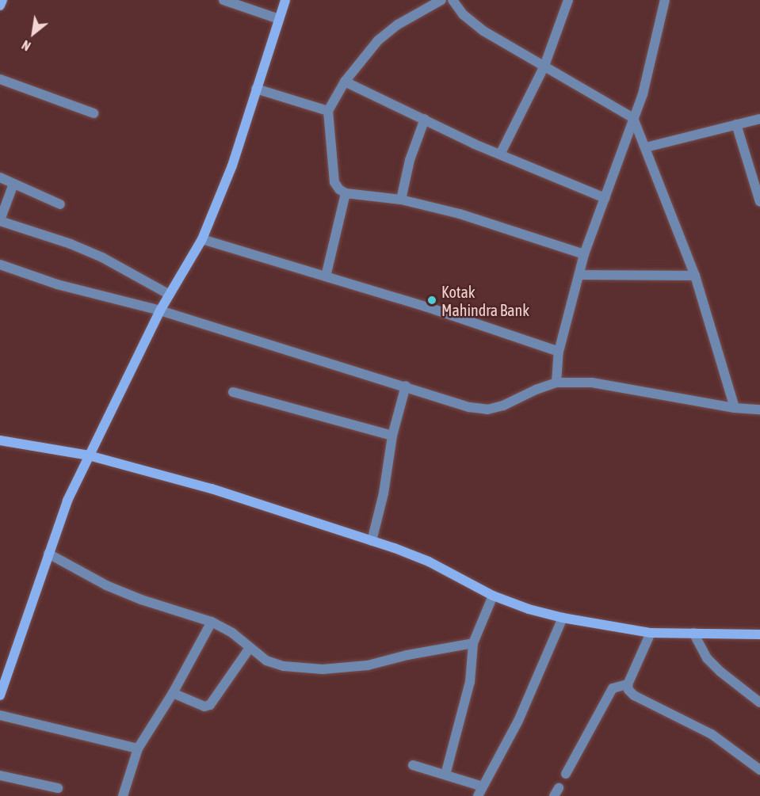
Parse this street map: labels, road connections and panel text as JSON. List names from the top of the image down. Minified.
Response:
{"places":["Kotak Mahindra Bank"],"north":"bottom left"}
